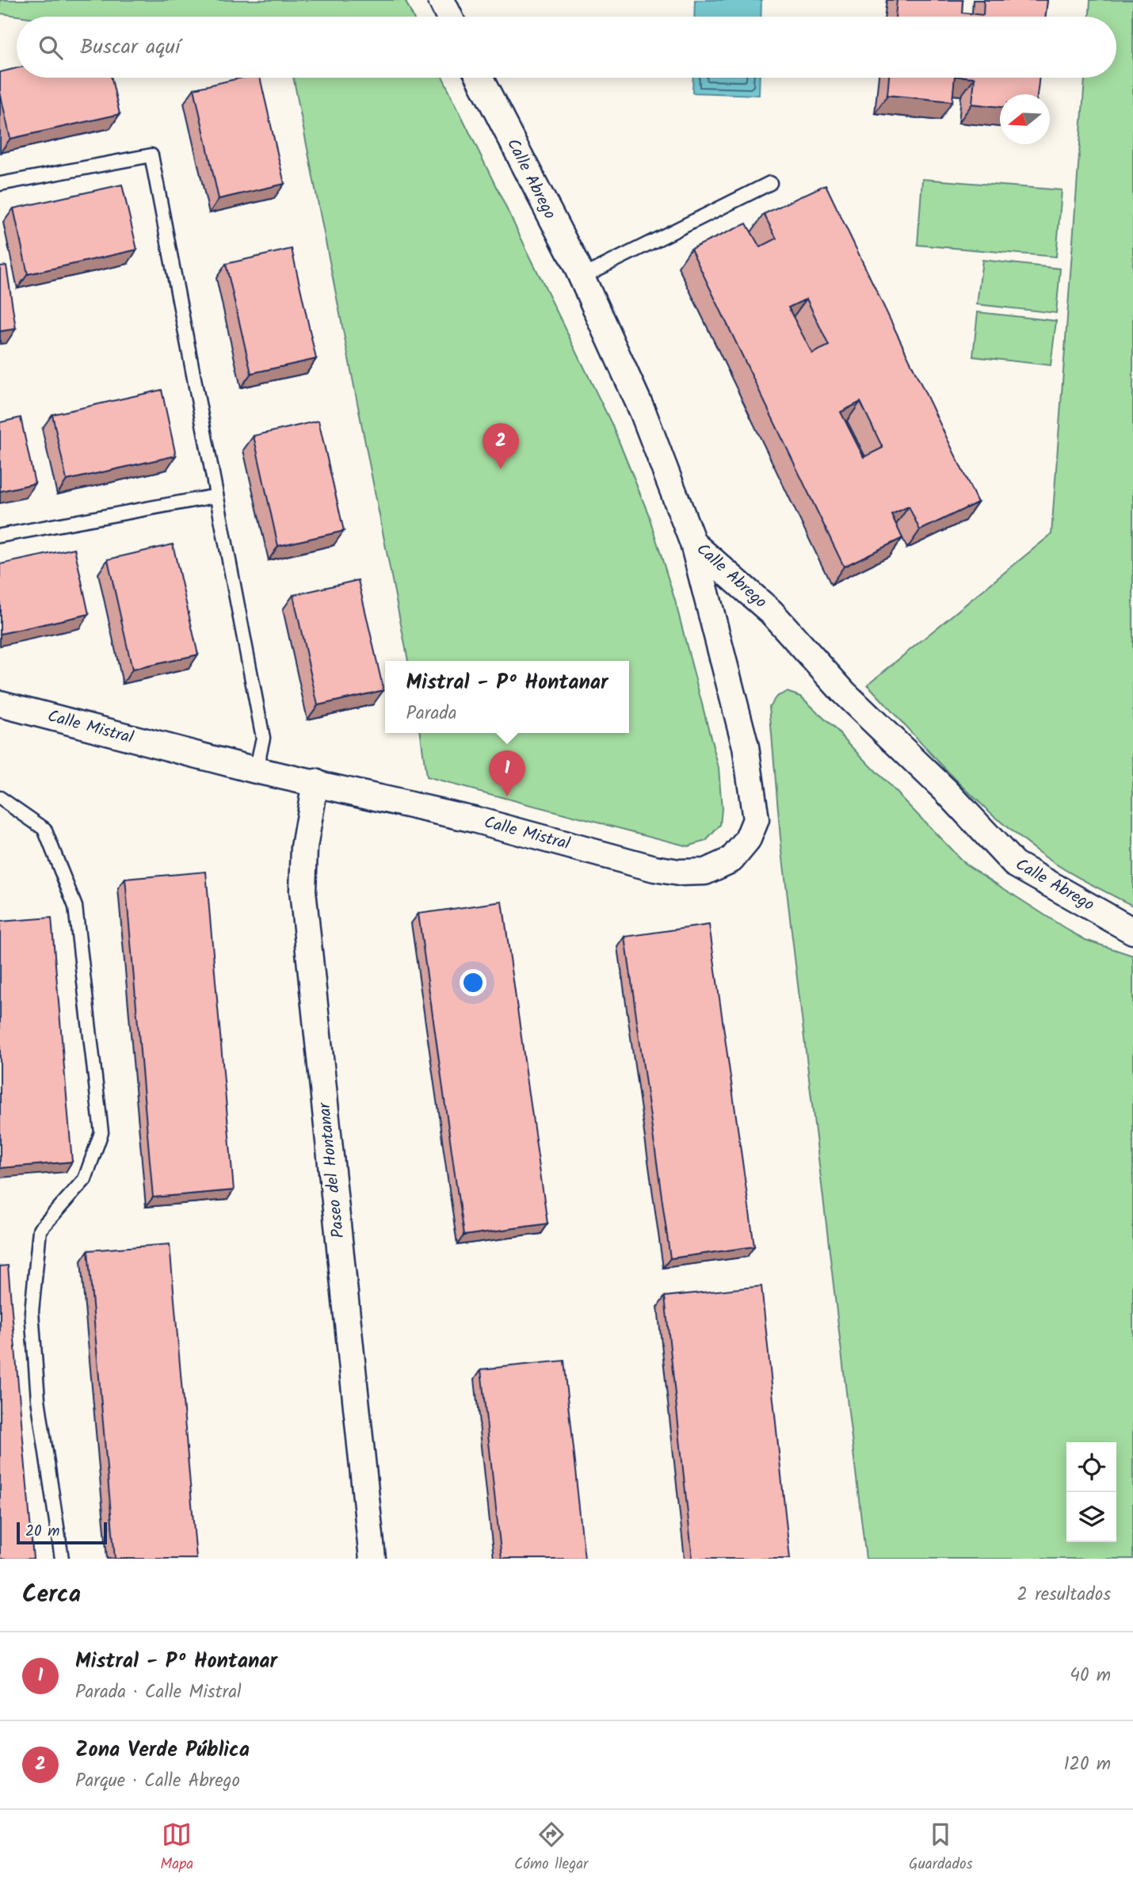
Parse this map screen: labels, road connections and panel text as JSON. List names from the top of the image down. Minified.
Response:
{"streets":{"street":["Calle Abrego","Calle Mistral","Paseo del Hontanar"]},"crossings":[["Calle Abrego","Calle Mistral"],["Calle Mistral","Paseo del Hontanar"]],"scale_bar":"20 m","north":"left","page":{"search":"Buscar aquí","pins":["2","1"],"popup":["Mistral - Pº Hontanar","Parada"],"scale":"20 m","heading":["Cerca","2 resultados"],"list":[{"mark":"1","name":"Mistral - Pº Hontanar","note":"Parada · Calle Mistral","value":"40 m"},{"mark":"2","name":"Zona Verde Pública","note":"Parque · Calle Abrego","value":"120 m"}],"nav":["Mapa","Cómo llegar","Guardados"]}}
